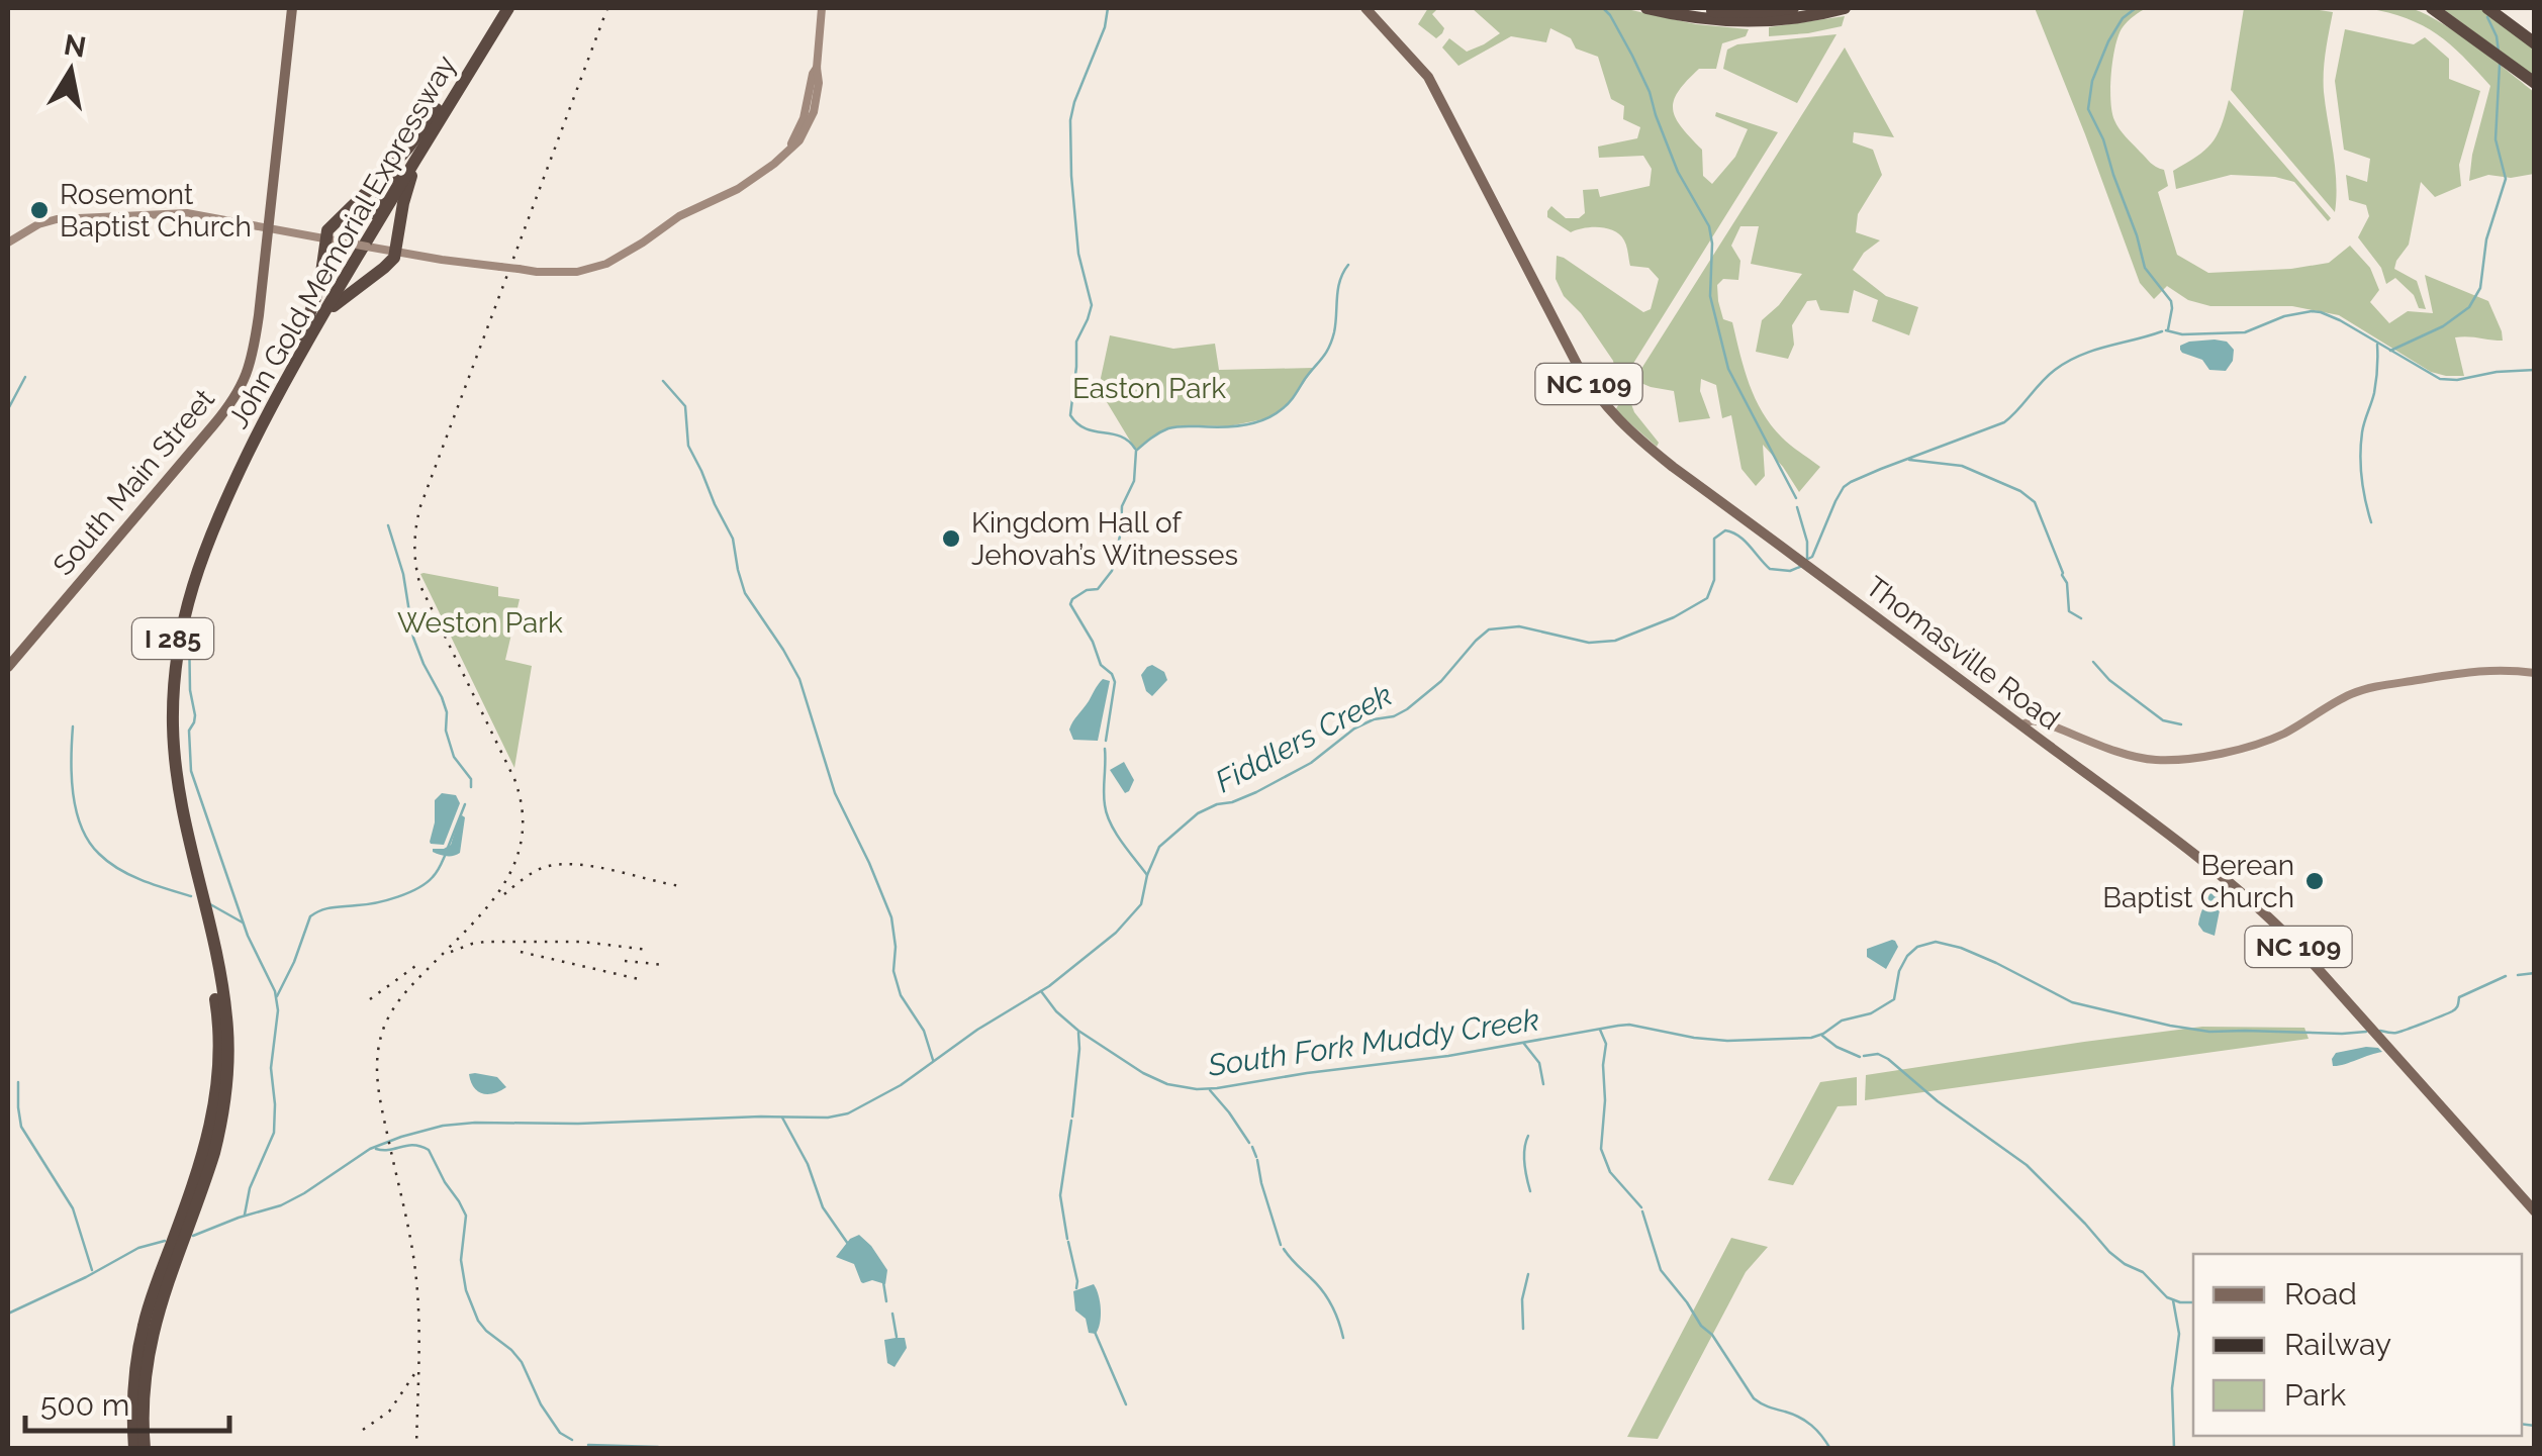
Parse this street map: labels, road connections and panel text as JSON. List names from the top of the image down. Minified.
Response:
{"streets":{"highway":["John Gold Memorial Expressway","I 285"],"main road":["NC 109","South Main Street","Thomasville Road"]},"water":["Fiddlers Creek","South Fork Muddy Creek"],"parks":["Easton Park","Weston Park"],"places":["Rosemont Baptist Church","Kingdom Hall of Jehovah’s Witnesses","Berean Baptist Church"],"legend":["Road","Railway","Park"],"scale_bar":"500 m","north":"top"}
